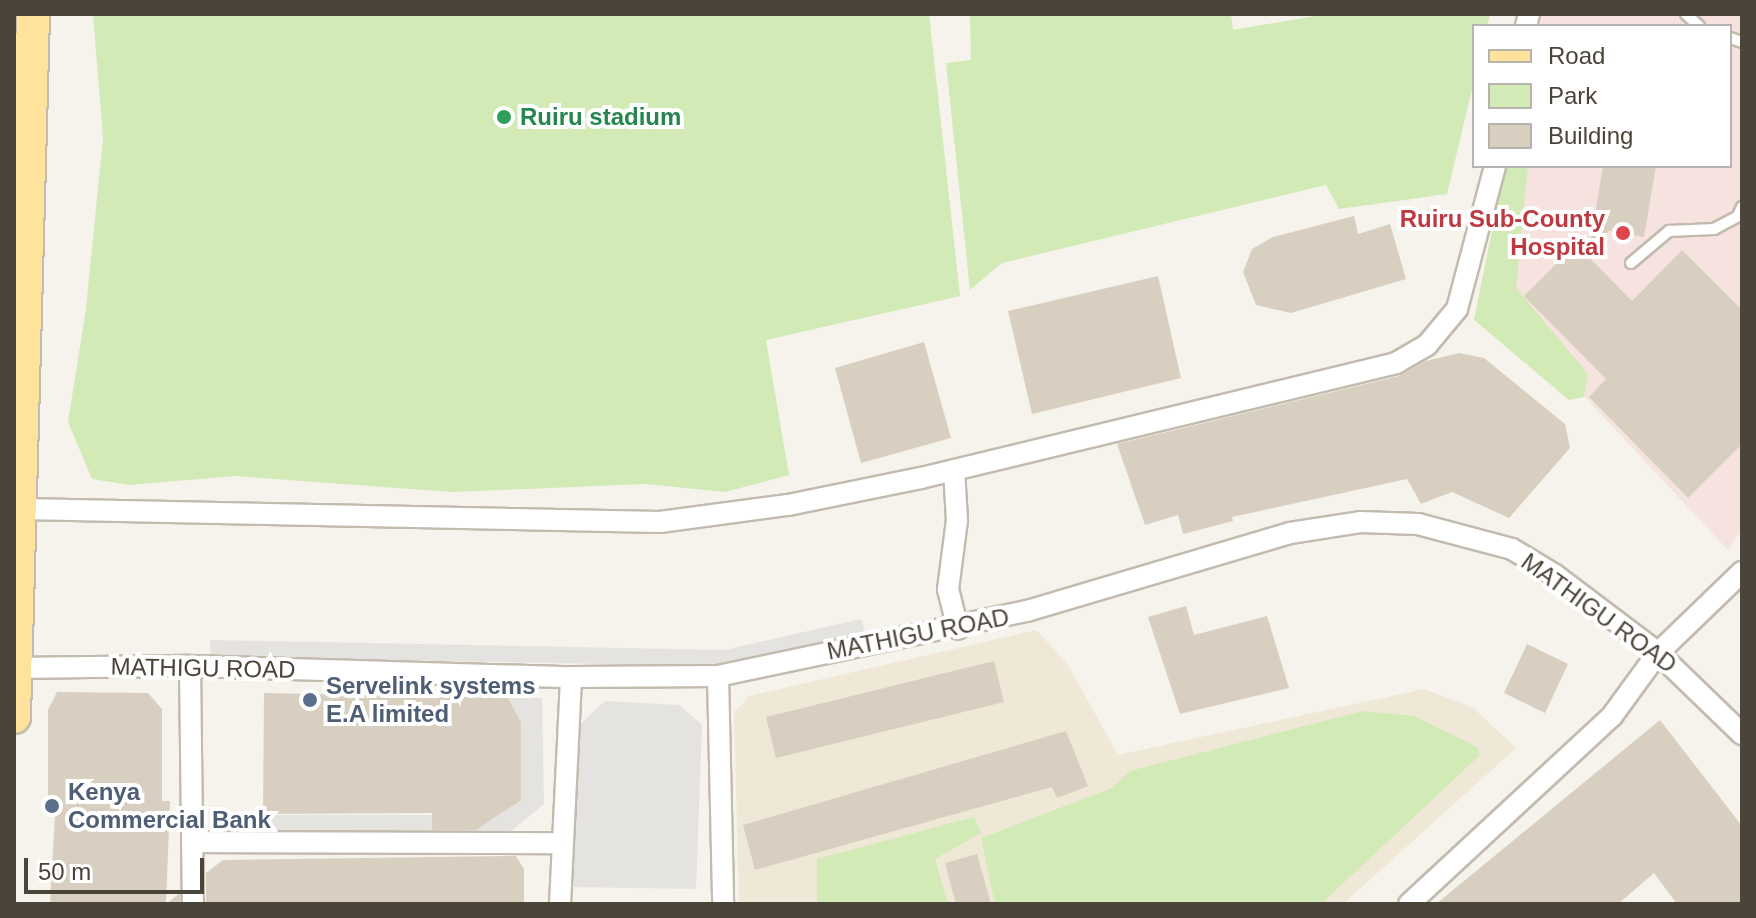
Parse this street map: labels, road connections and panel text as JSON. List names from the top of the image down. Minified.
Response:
{"streets":{"street":["MATHIGU ROAD"]},"places":["Ruiru stadium","Ruiru Sub-County Hospital","Servelink systems E.A limited","Kenya Commercial Bank"],"legend":["Road","Park","Building"],"scale_bar":"50 m"}
